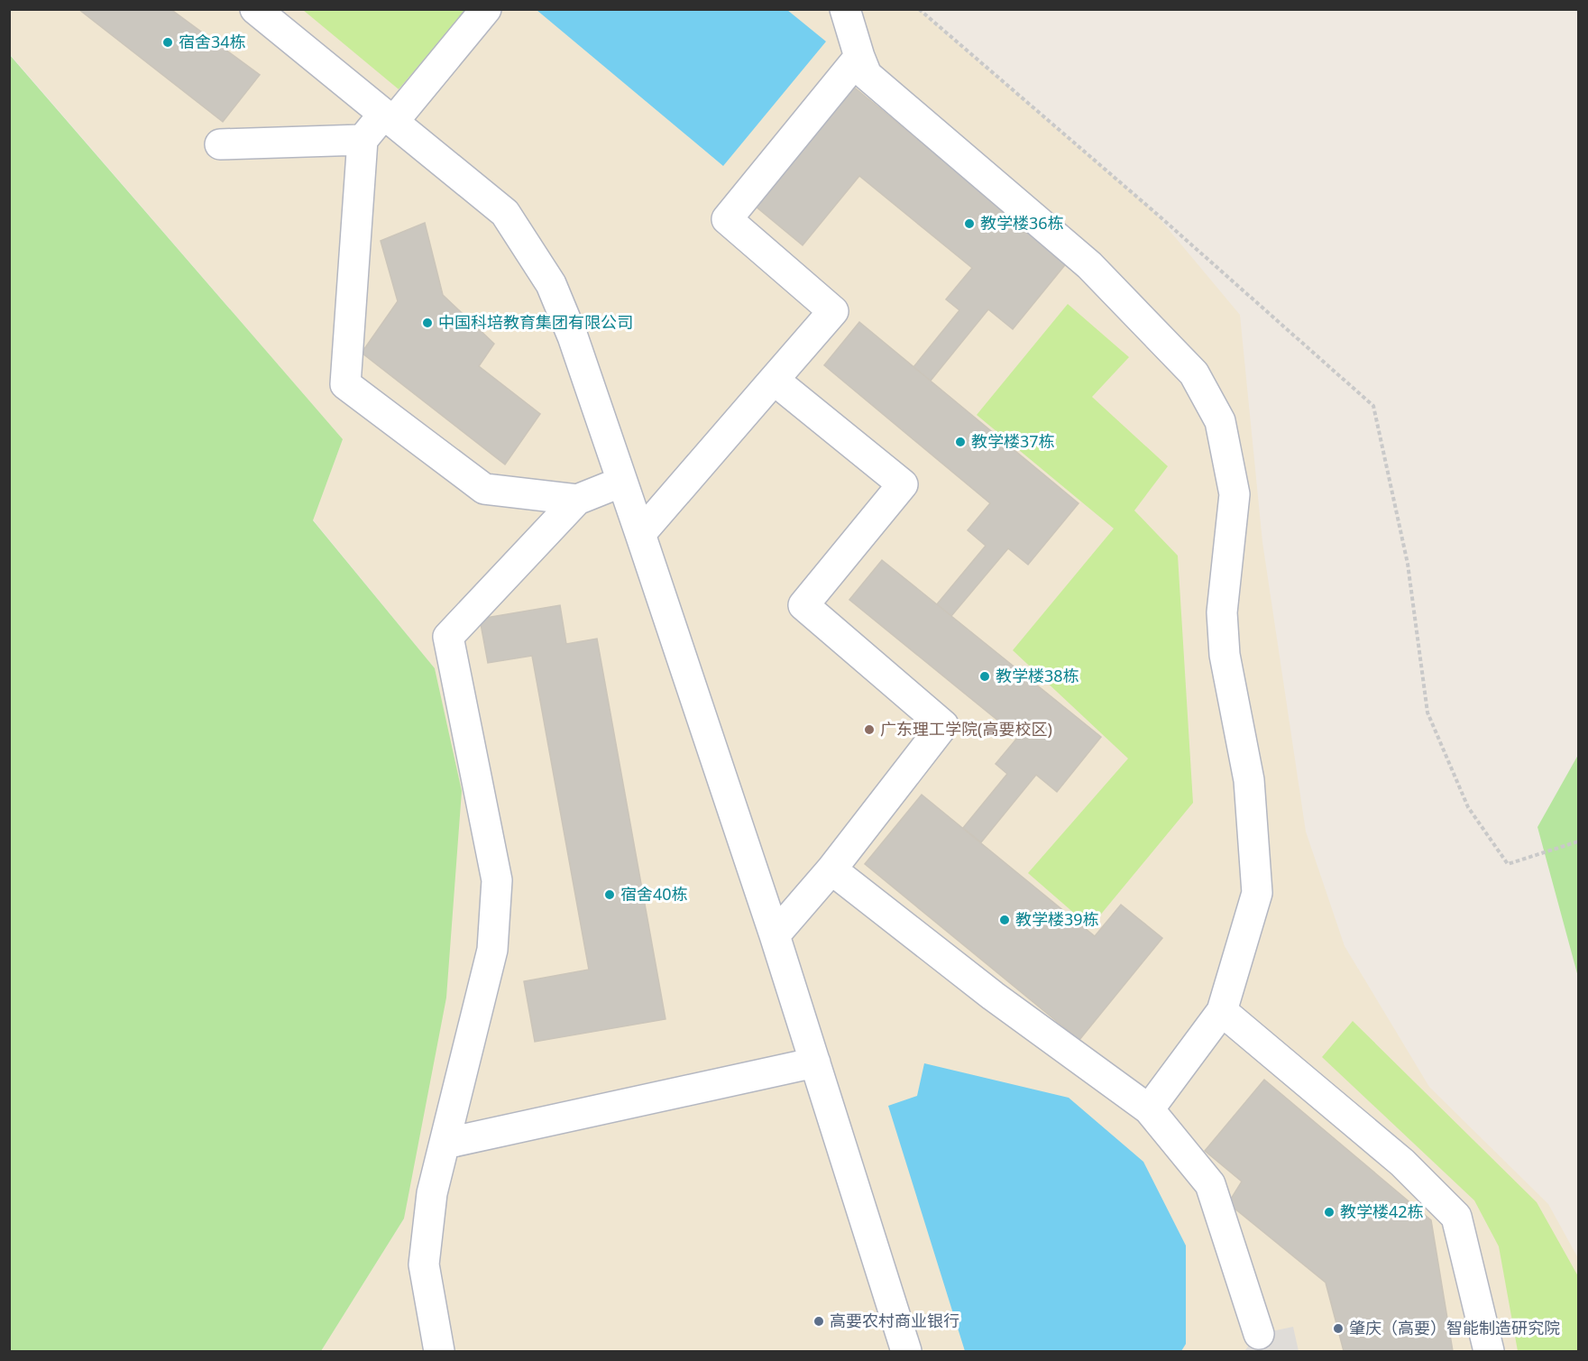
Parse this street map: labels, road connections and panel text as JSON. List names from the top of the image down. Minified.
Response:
{"places":["宿舍34栋","教学楼36栋","中国科培教育集团有限公司","教学楼37栋","教学楼38栋","广东理工学院(高要校区)","宿舍40栋","教学楼39栋","教学楼42栋","高要农村商业银行","肇庆（高要）智能制造研究院"]}
